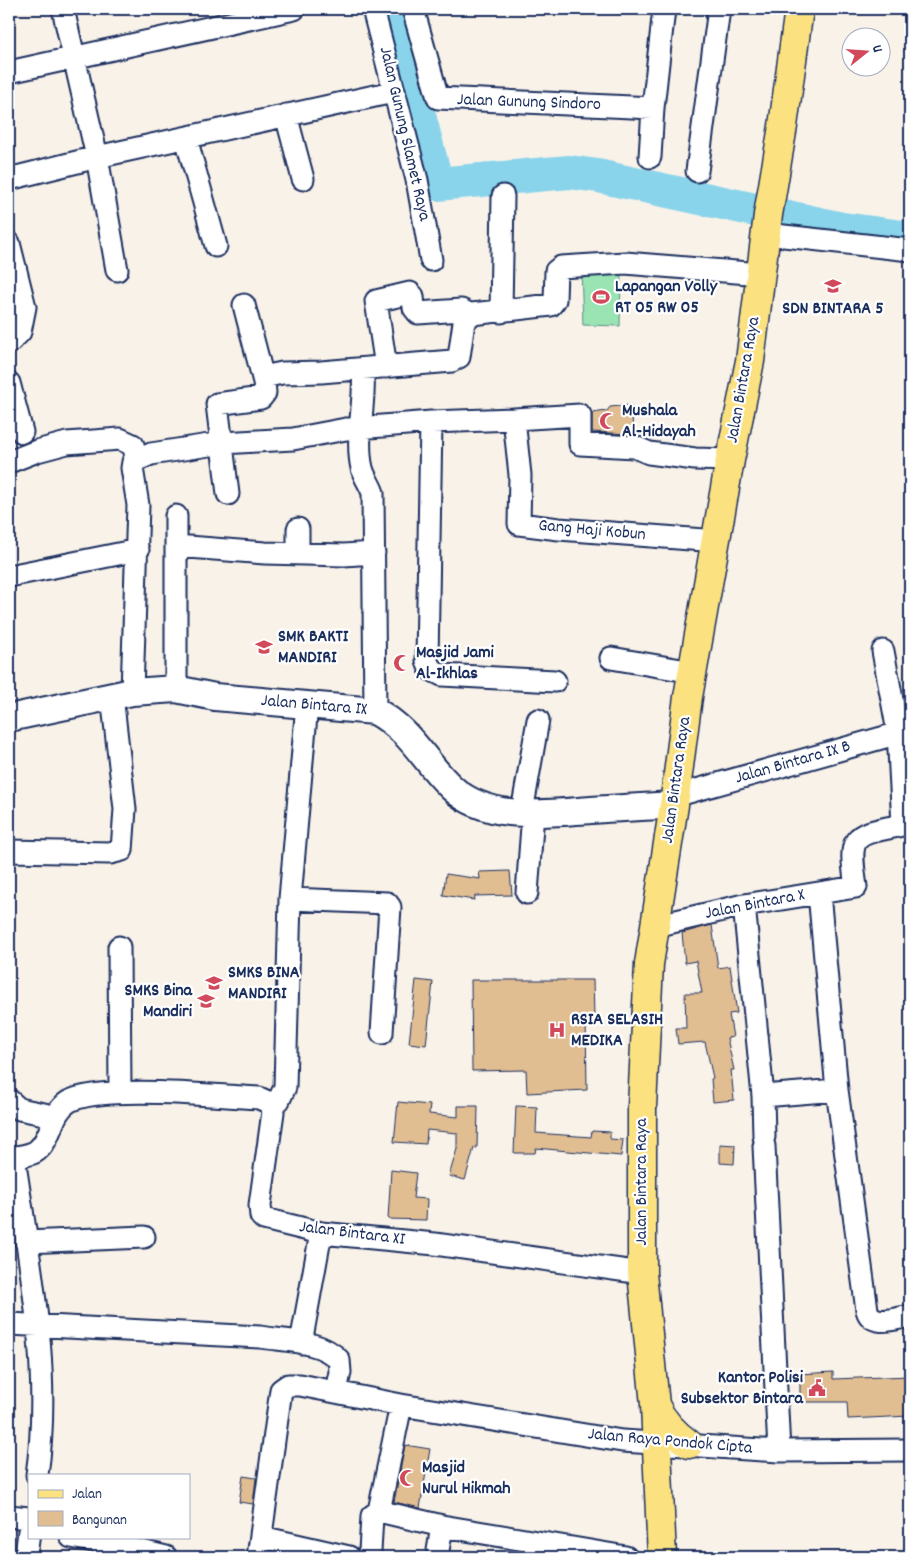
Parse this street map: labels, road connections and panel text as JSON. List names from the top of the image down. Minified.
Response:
{"streets":{"main road":["Jalan Bintara Raya"],"street":["Jalan Gunung Sindoro","Jalan Gunung Slamet Raya","Gang Haji Kobun","Jalan Bintara IX","Jalan Bintara IX B","Jalan Bintara X","Jalan Bintara XI","Jalan Raya Pondok Cipta"]},"crossings":[["Jalan Bintara Raya","Gang Haji Kobun"],["Jalan Bintara Raya","Jalan Bintara IX"],["Jalan Bintara Raya","Jalan Bintara IX B"],["Jalan Bintara Raya","Jalan Bintara X"],["Jalan Bintara Raya","Jalan Bintara XI"],["Jalan Bintara Raya","Jalan Raya Pondok Cipta"],["Jalan Bintara IX","Jalan Bintara IX B"],["Jalan Bintara IX B","Jalan Bintara X"]],"places":{"school or university":["SDN BINTARA 5","SMK BAKTI MANDIRI","SMKS BINA MANDIRI","SMKS Bina Mandiri"],"sports":["Lapangan Volly RT 05 RW 05"],"mosque":["Mushala Al-Hidayah","Masjid Jami Al-Ikhlas","Masjid Nurul Hikmah"],"hospital":["RSIA SELASIH MEDIKA"],"public building":["Kantor Polisi Subsektor Bintara"]},"legend":["Jalan","Bangunan"],"north":"right"}
